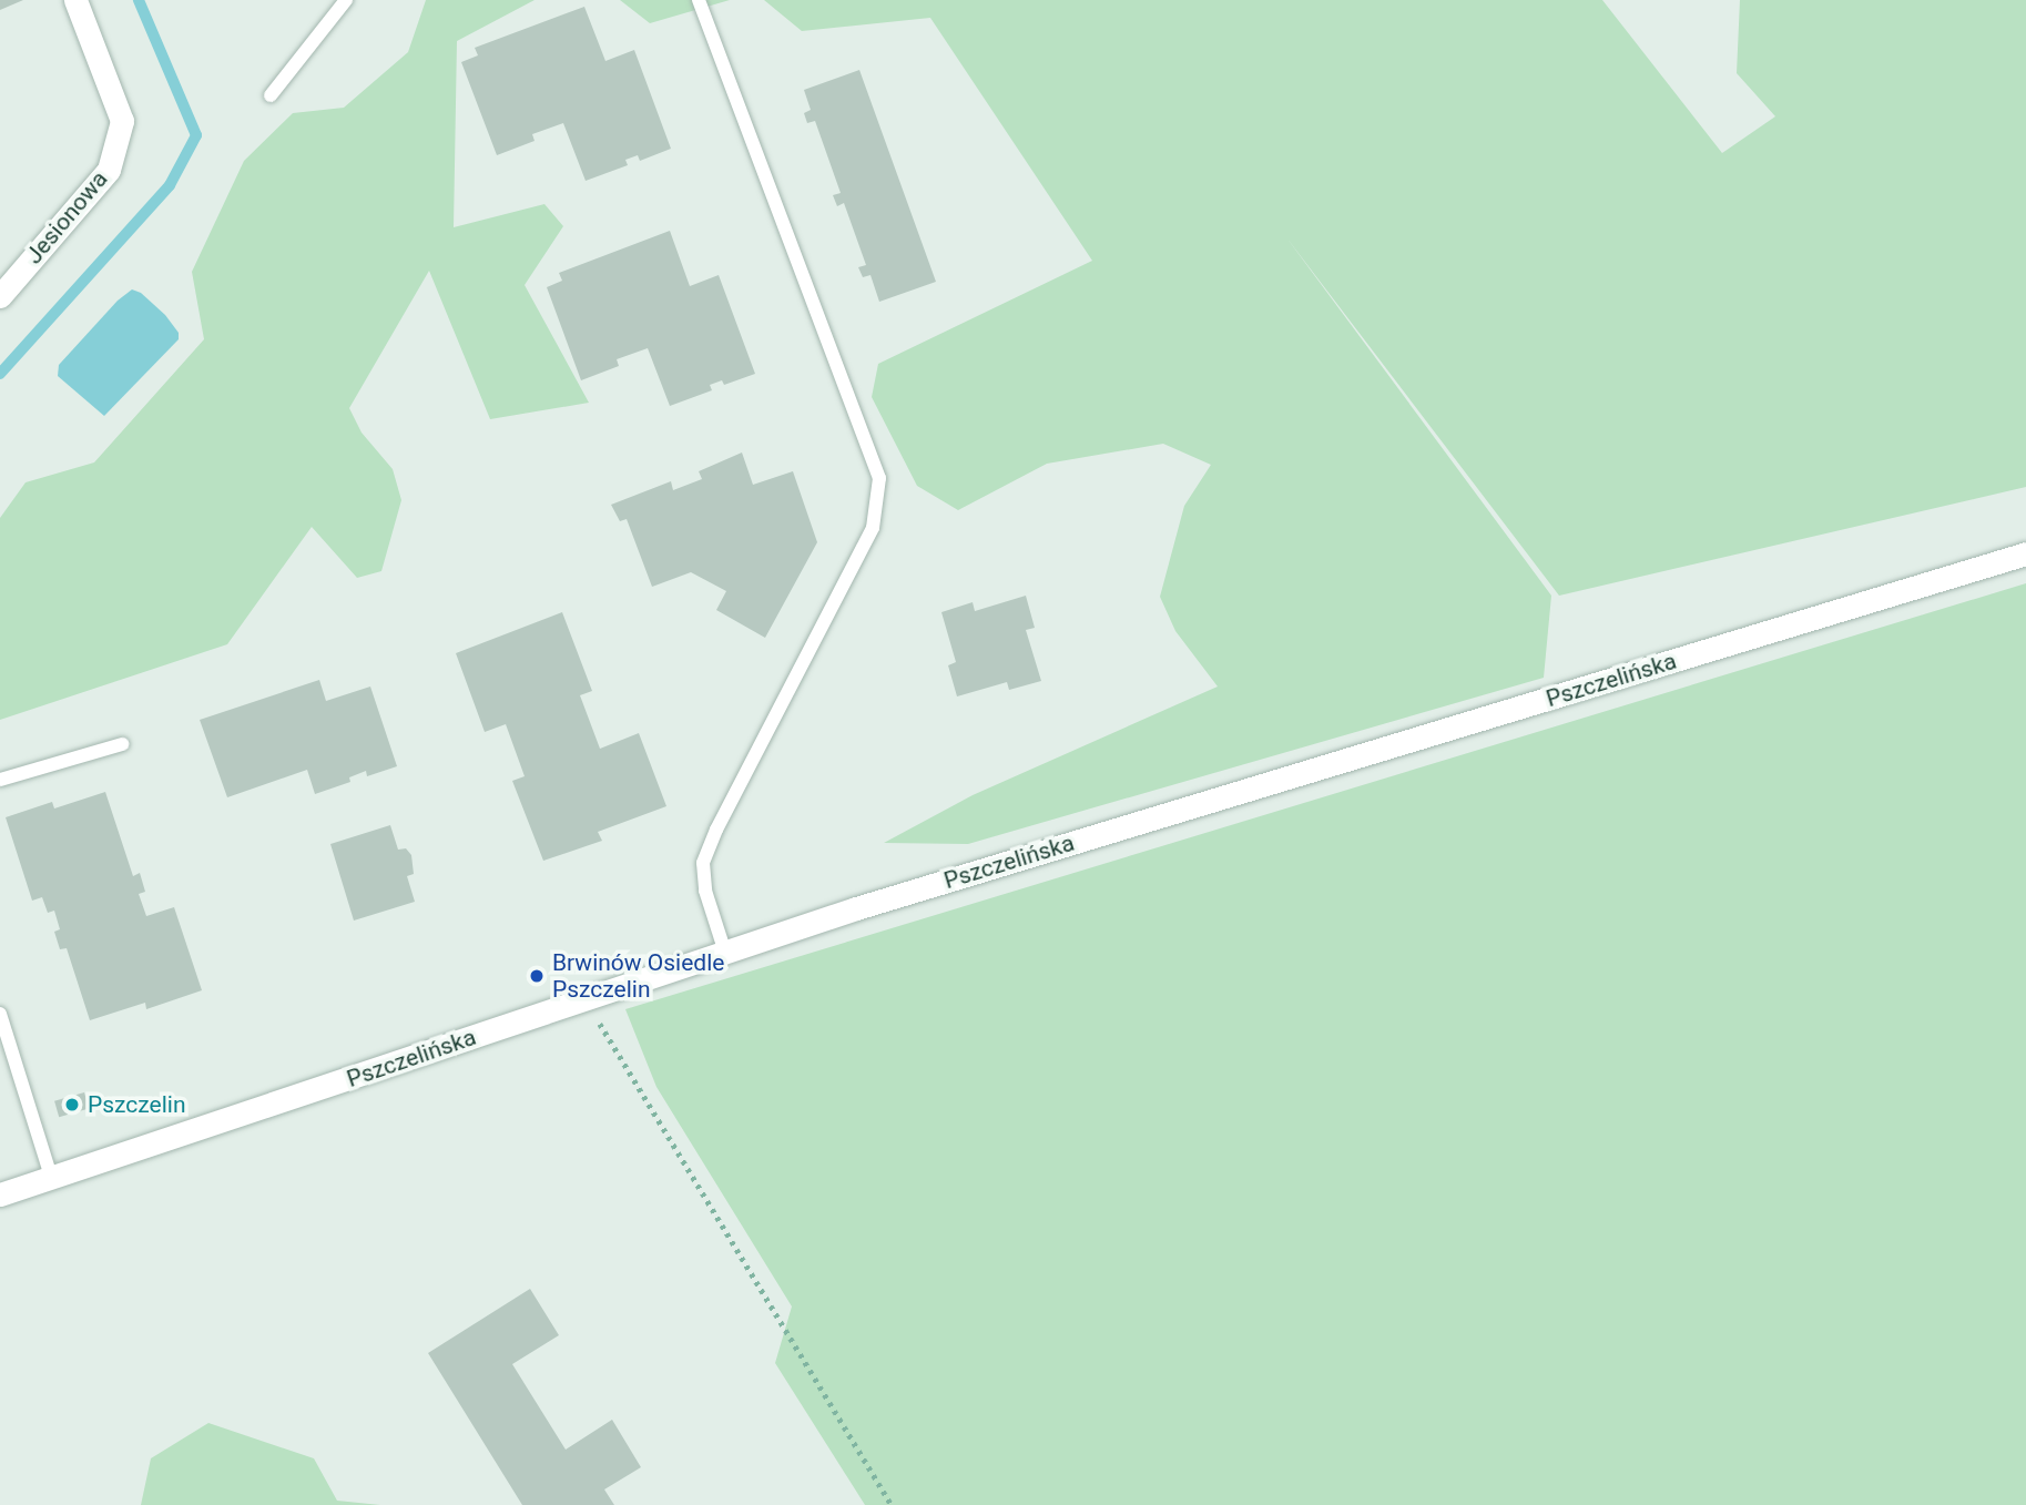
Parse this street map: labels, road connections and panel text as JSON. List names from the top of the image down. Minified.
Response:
{"streets":{"main road":["Jesionowa","Pszczelińska"]},"places":["Brwinów Osiedle Pszczelin","Pszczelin"]}
